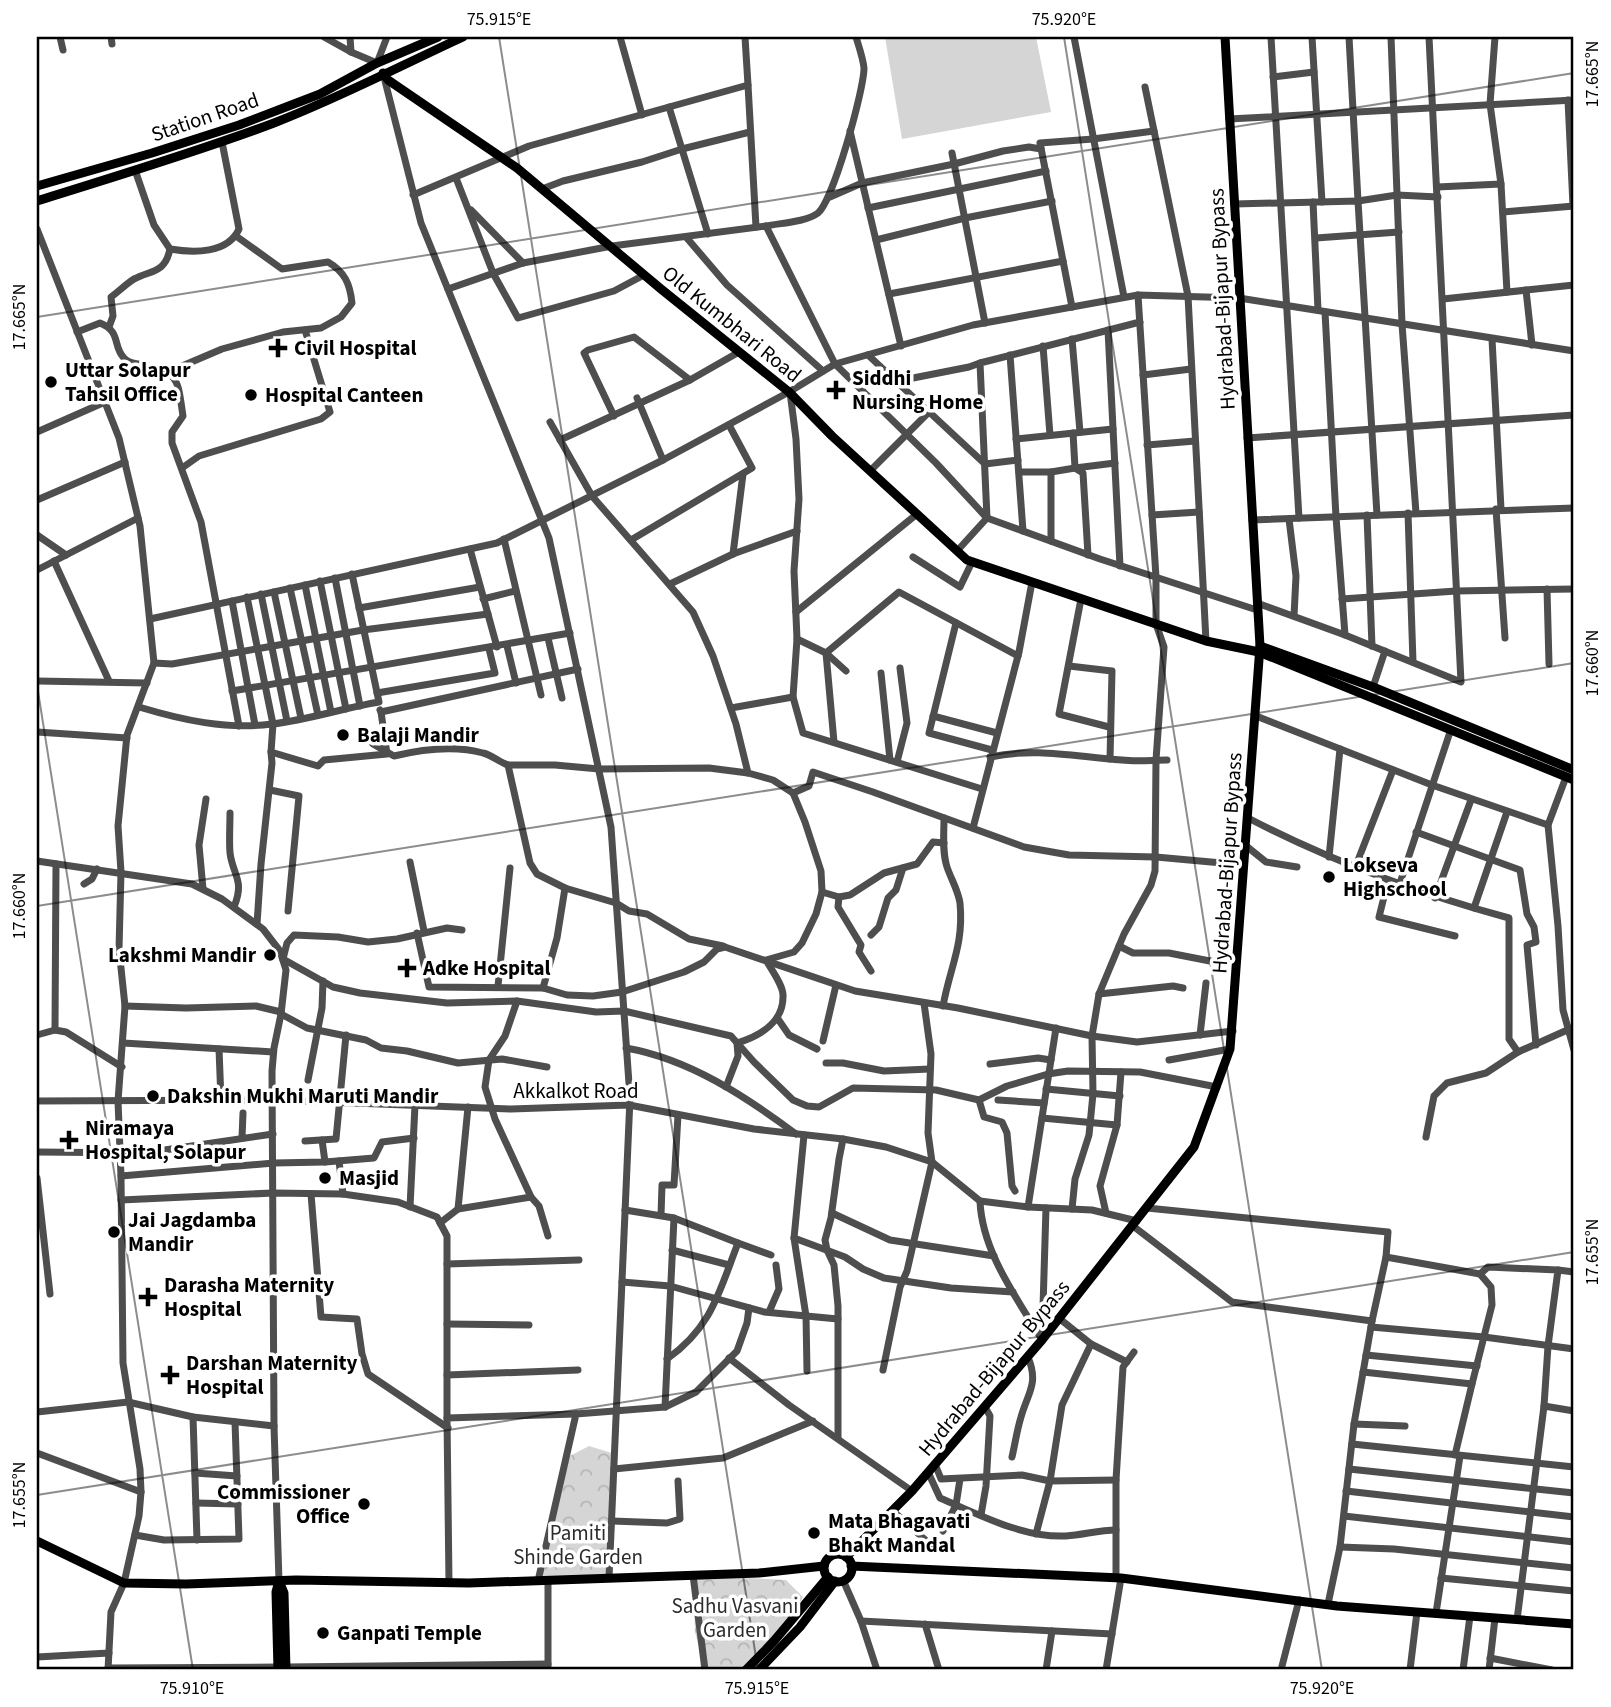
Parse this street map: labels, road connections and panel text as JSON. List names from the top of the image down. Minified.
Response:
{"streets":{"main road":["Station Road","Hydrabad-Bijapur Bypass","Old Kumbhari Road"],"street":["Akkalkot Road"]},"crossings":[["Hydrabad-Bijapur Bypass","Old Kumbhari Road"],["Hydrabad-Bijapur Bypass","Akkalkot Road"]],"parks":["Pamiti Shinde Garden","Sadhu Vasvani Garden"],"places":{"health":["Civil Hospital","Siddhi Nursing Home","Adke Hospital","Niramaya Hospital, Solapur","Darasha Maternity Hospital","Darshan Maternity Hospital"],"other":["Uttar Solapur Tahsil Office","Hospital Canteen","Balaji Mandir","Lokseva Highschool","Lakshmi Mandir","Dakshin Mukhi Maruti Mandir","Masjid","Jai Jagdamba Mandir","Commissioner Office","Mata Bhagavati Bhakt Mandal","Ganpati Temple"]},"coordinates":["75.915°E","75.920°E","17.665°N","17.660°N","17.655°N","75.910°E"]}
